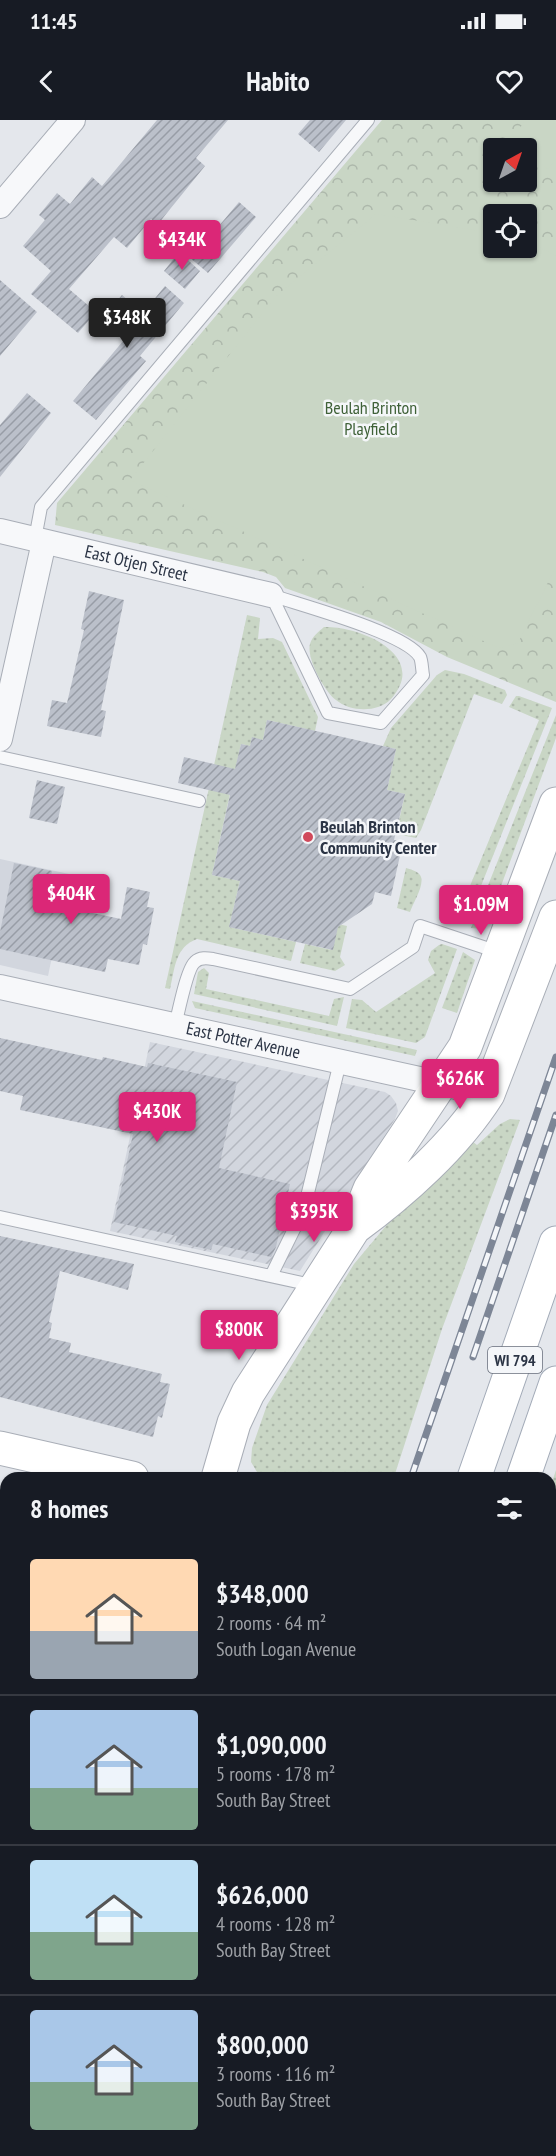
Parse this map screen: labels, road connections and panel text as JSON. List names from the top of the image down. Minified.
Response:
{"streets":{"main road":["WI 794"],"street":["East Otjen Street","East Potter Avenue"]},"parks":["Beulah Brinton Playfield"],"places":["Beulah Brinton Community Center"],"north":"top right","page":{"status":"11:45","header":"Habito","price":["$434K","$348K","$404K","$1.09M","$626K","$430K","$395K","$800K"],"heading":"8 homes","list":[{"name":"$348,000","note":"2 rooms · 64 m² · South Logan Avenue"},{"name":"$1,090,000","note":"5 rooms · 178 m² · South Bay Street"},{"name":"$626,000","note":"4 rooms · 128 m² · South Bay Street"},{"name":"$800,000","note":"3 rooms · 116 m² · South Bay Street"}]}}
